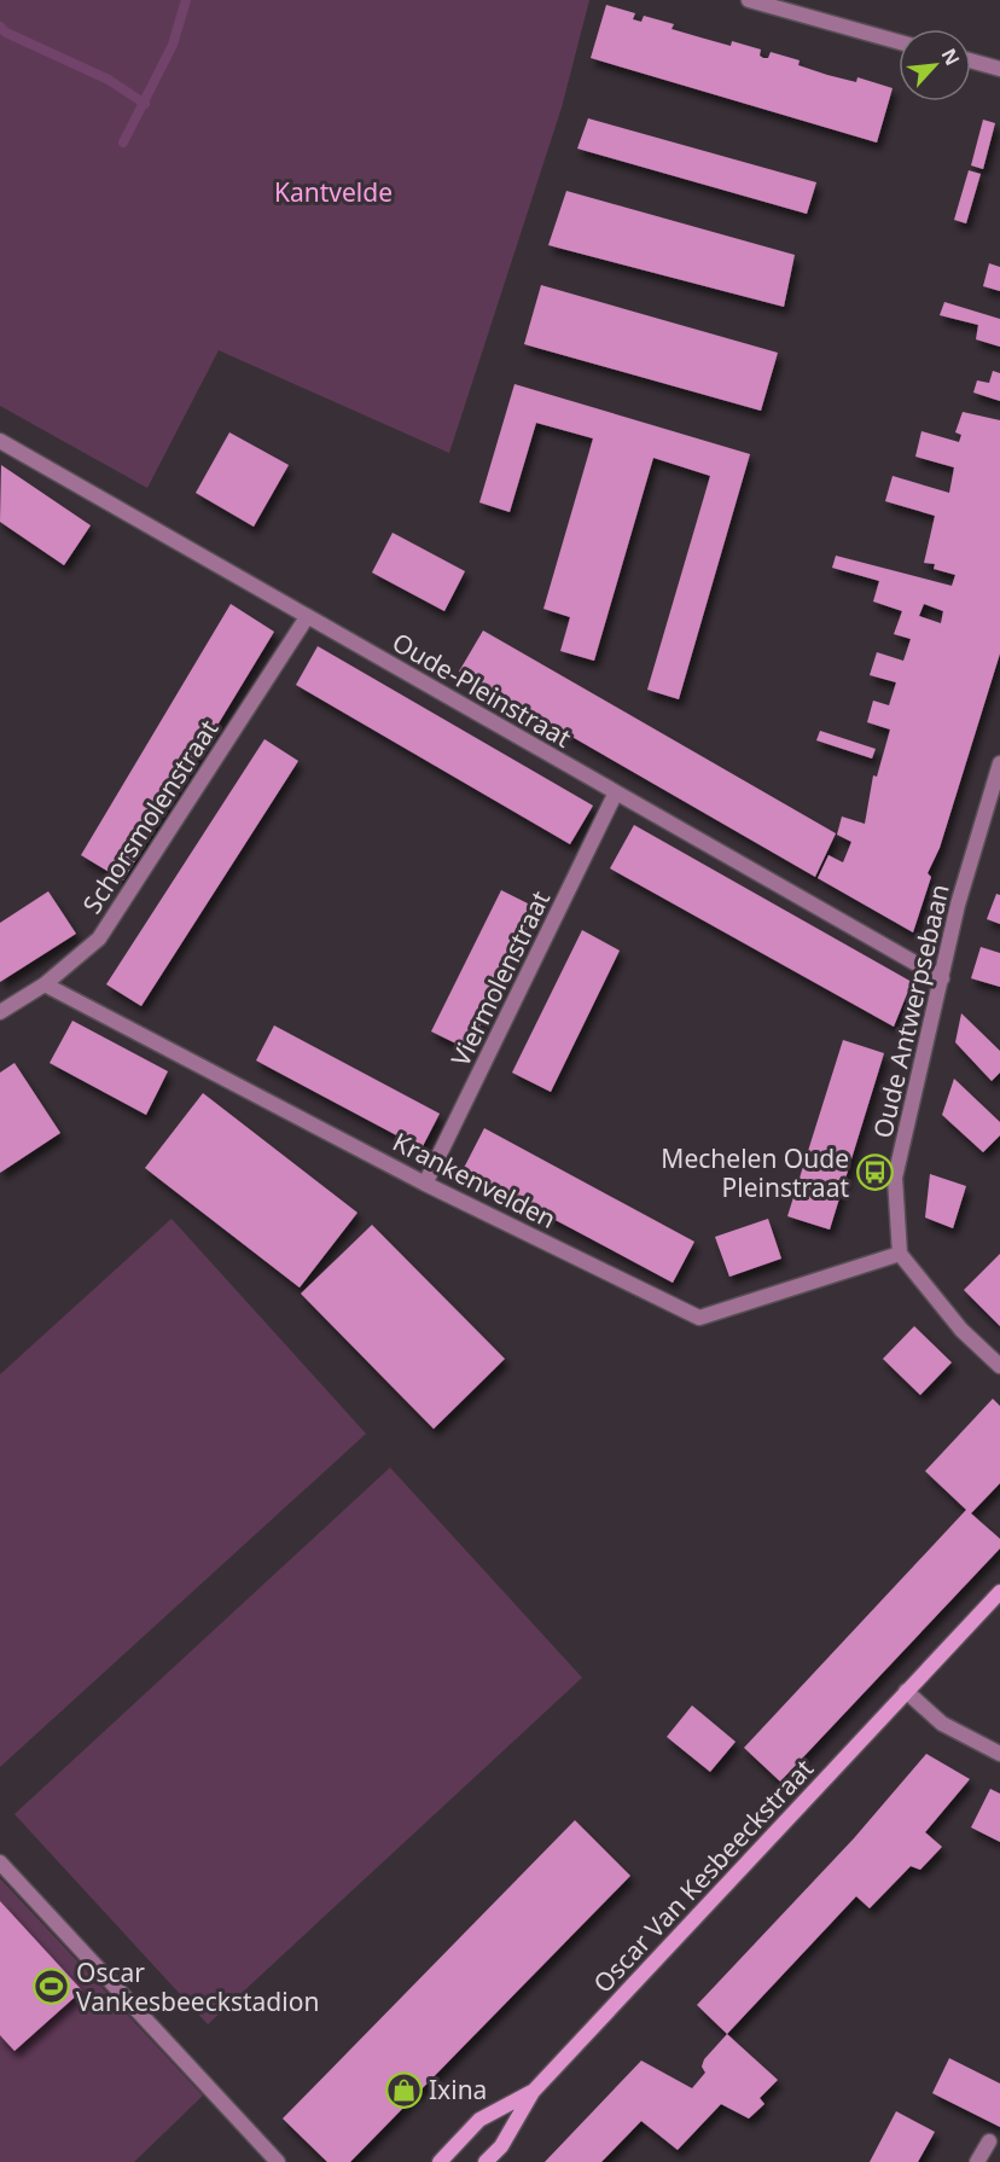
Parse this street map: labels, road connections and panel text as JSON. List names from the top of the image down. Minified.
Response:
{"streets":{"main road":["Oscar Van Kesbeeckstraat"],"street":["Oude-Pleinstraat","Schorsmolenstraat","Viermolenstraat","Oude Antwerpsebaan","Krankenvelden"]},"crossings":[["Oude-Pleinstraat","Schorsmolenstraat"],["Oude-Pleinstraat","Viermolenstraat"],["Oude-Pleinstraat","Oude Antwerpsebaan"],["Schorsmolenstraat","Krankenvelden"],["Viermolenstraat","Krankenvelden"],["Oude Antwerpsebaan","Krankenvelden"]],"parks":["Kantvelde"],"places":{"bus stop":["Mechelen Oude Pleinstraat"],"sports":["Oscar Vankesbeeckstadion"],"shop":["Ixina"]},"north":"top right"}
